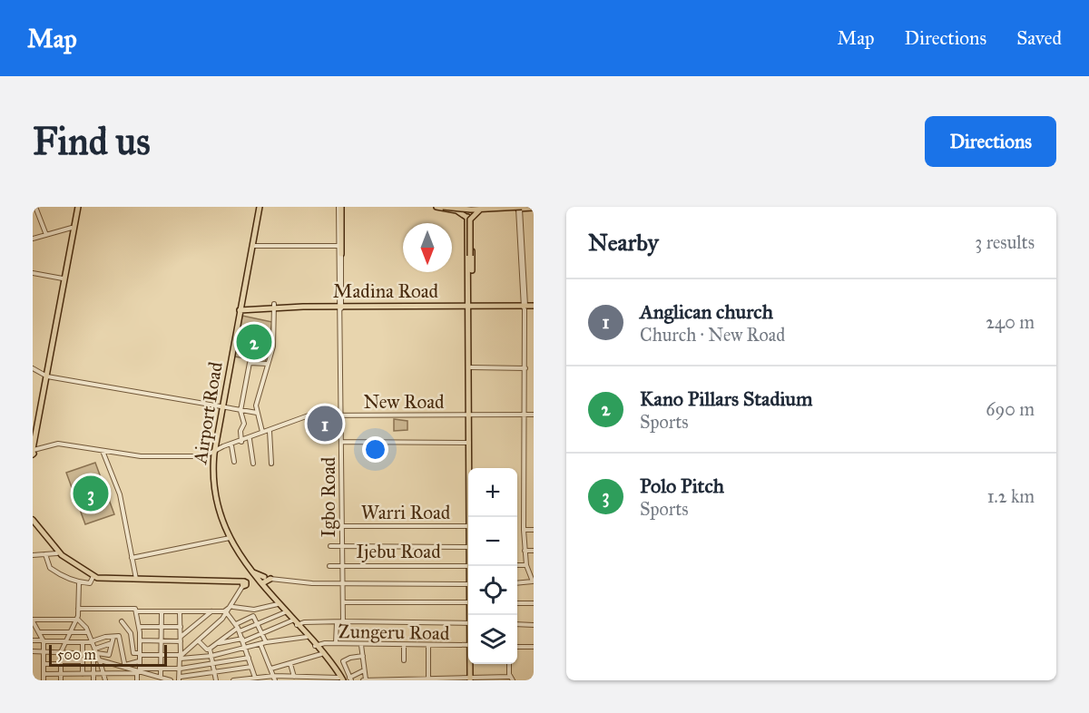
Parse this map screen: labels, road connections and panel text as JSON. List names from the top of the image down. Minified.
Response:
{"streets":{"main road":["Madina Road","Airport Road"],"street":["New Road","Igbo Road","Warri Road","Ijebu Road","Zungeru Road"]},"crossings":[["Madina Road","Airport Road"],["Madina Road","Igbo Road"],["New Road","Airport Road"],["New Road","Igbo Road"],["Airport Road","Zungeru Road"],["Igbo Road","Warri Road"],["Igbo Road","Ijebu Road"]],"scale_bar":"500 m","north":"bottom","page":{"header":"Map","nav":["Map","Directions","Saved"],"buttons":"Directions","title":"Find us","heading":["Nearby","3 results"],"list":[{"mark":"1","name":"Anglican church","note":"Church · New Road","value":"240 m"},{"mark":"2","name":"Kano Pillars Stadium","note":"Sports","value":"690 m"},{"mark":"3","name":"Polo Pitch","note":"Sports","value":"1.2 km"}],"pins":["2","1","3"],"map_buttons":["+","−"],"scale":"500 m"}}
